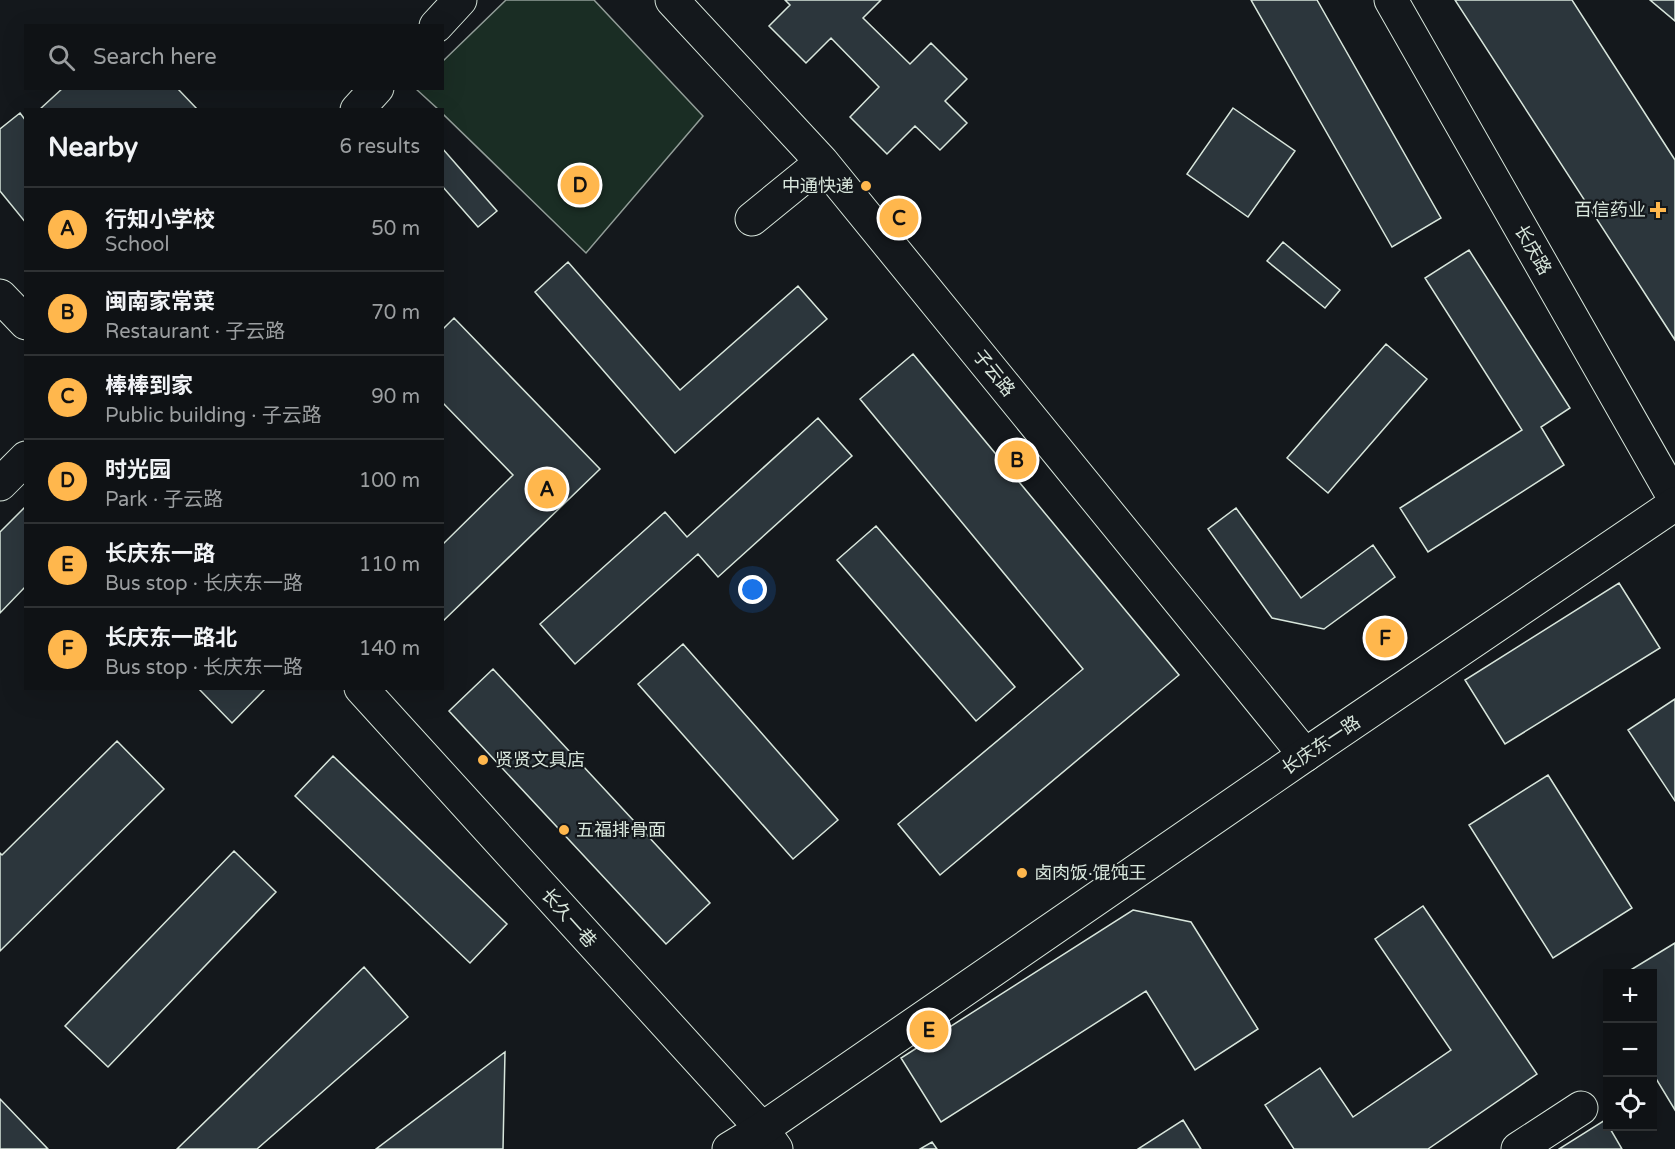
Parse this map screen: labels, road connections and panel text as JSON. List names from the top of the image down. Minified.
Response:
{"streets":{"street":["长庆路","子云路","长庆东一路","长久一巷"]},"crossings":[["子云路","长庆东一路"],["长庆东一路","长久一巷"]],"places":{"other":["中通快递","贤贤文具店","五福排骨面","卤肉饭·馄饨王"],"health":["百信药业"]},"page":{"search":"Search here","heading":["Nearby","6 results"],"pins":["D","C","B","A","F","E"],"list":[{"mark":"A","name":"行知小学校","note":"School","value":"50 m"},{"mark":"B","name":"闽南家常菜","note":"Restaurant · 子云路","value":"70 m"},{"mark":"C","name":"棒棒到家","note":"Public building · 子云路","value":"90 m"},{"mark":"D","name":"时光园","note":"Park · 子云路","value":"100 m"},{"mark":"E","name":"长庆东一路","note":"Bus stop · 长庆东一路","value":"110 m"},{"mark":"F","name":"长庆东一路北","note":"Bus stop · 长庆东一路","value":"140 m"}],"map_buttons":["+","−"]}}
